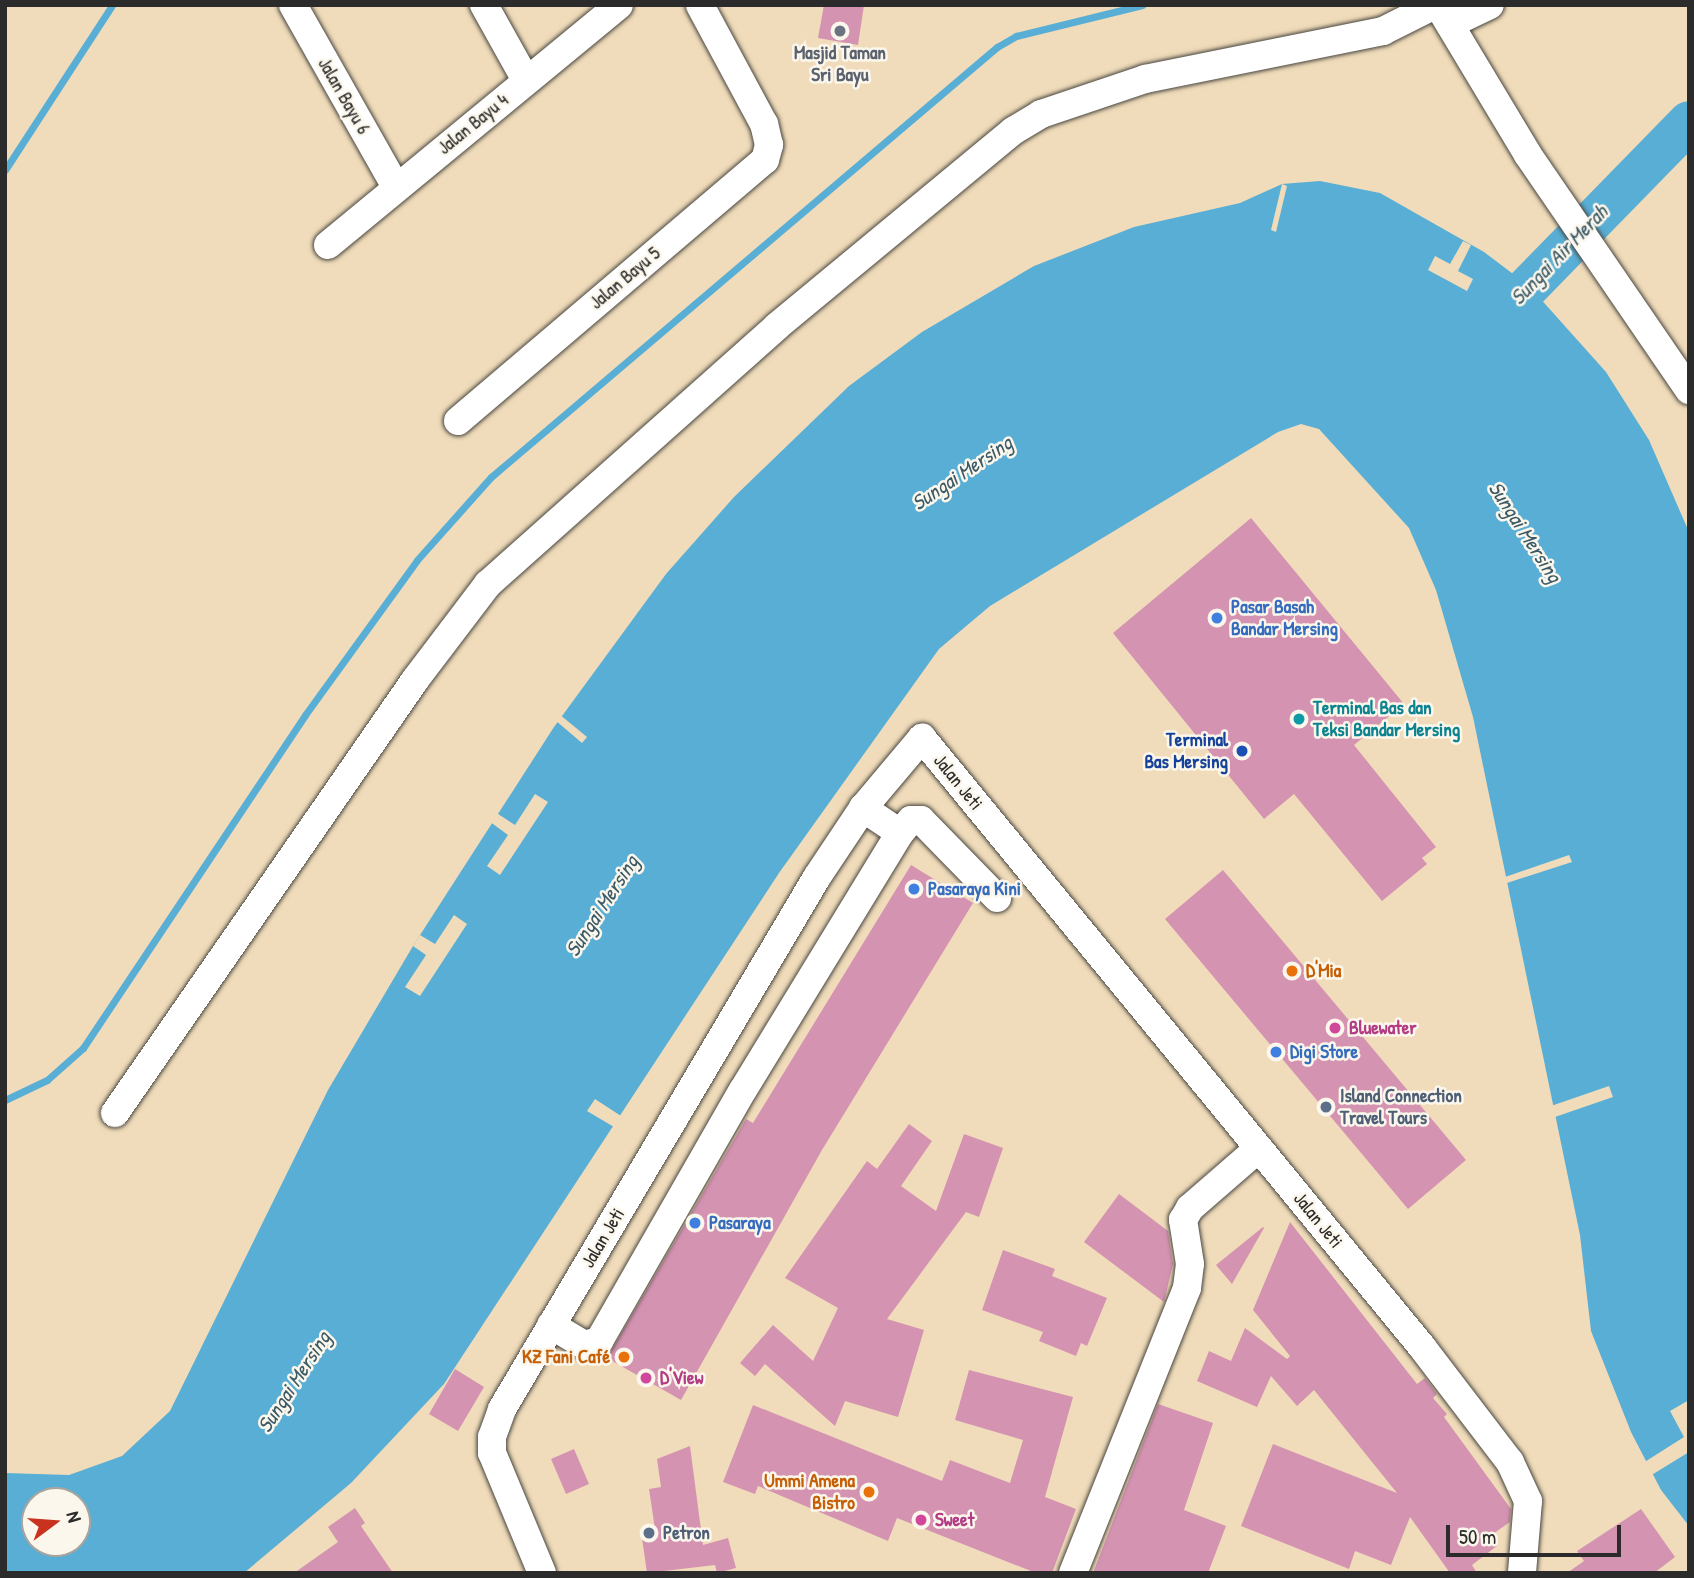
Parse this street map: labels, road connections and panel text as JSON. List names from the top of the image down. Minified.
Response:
{"streets":{"street":["Jalan Bayu 6","Jalan Bayu 4","Jalan Bayu 5","Jalan Jeti"]},"crossings":[["Jalan Bayu 6","Jalan Bayu 4"]],"water":["Sungai Air Merah","Sungai Mersing"],"places":["Masjid Taman Sri Bayu","Pasar Basah Bandar Mersing","Terminal Bas dan Teksi Bandar Mersing","Terminal Bas Mersing","Pasaraya Kini","D'Mia","Bluewater","Digi Store","Island Connection Travel Tours","Pasaraya","KZ Fani Café","D'View","Ummi Amena Bistro","Sweet","Petron"],"scale_bar":"50 m","north":"right"}
